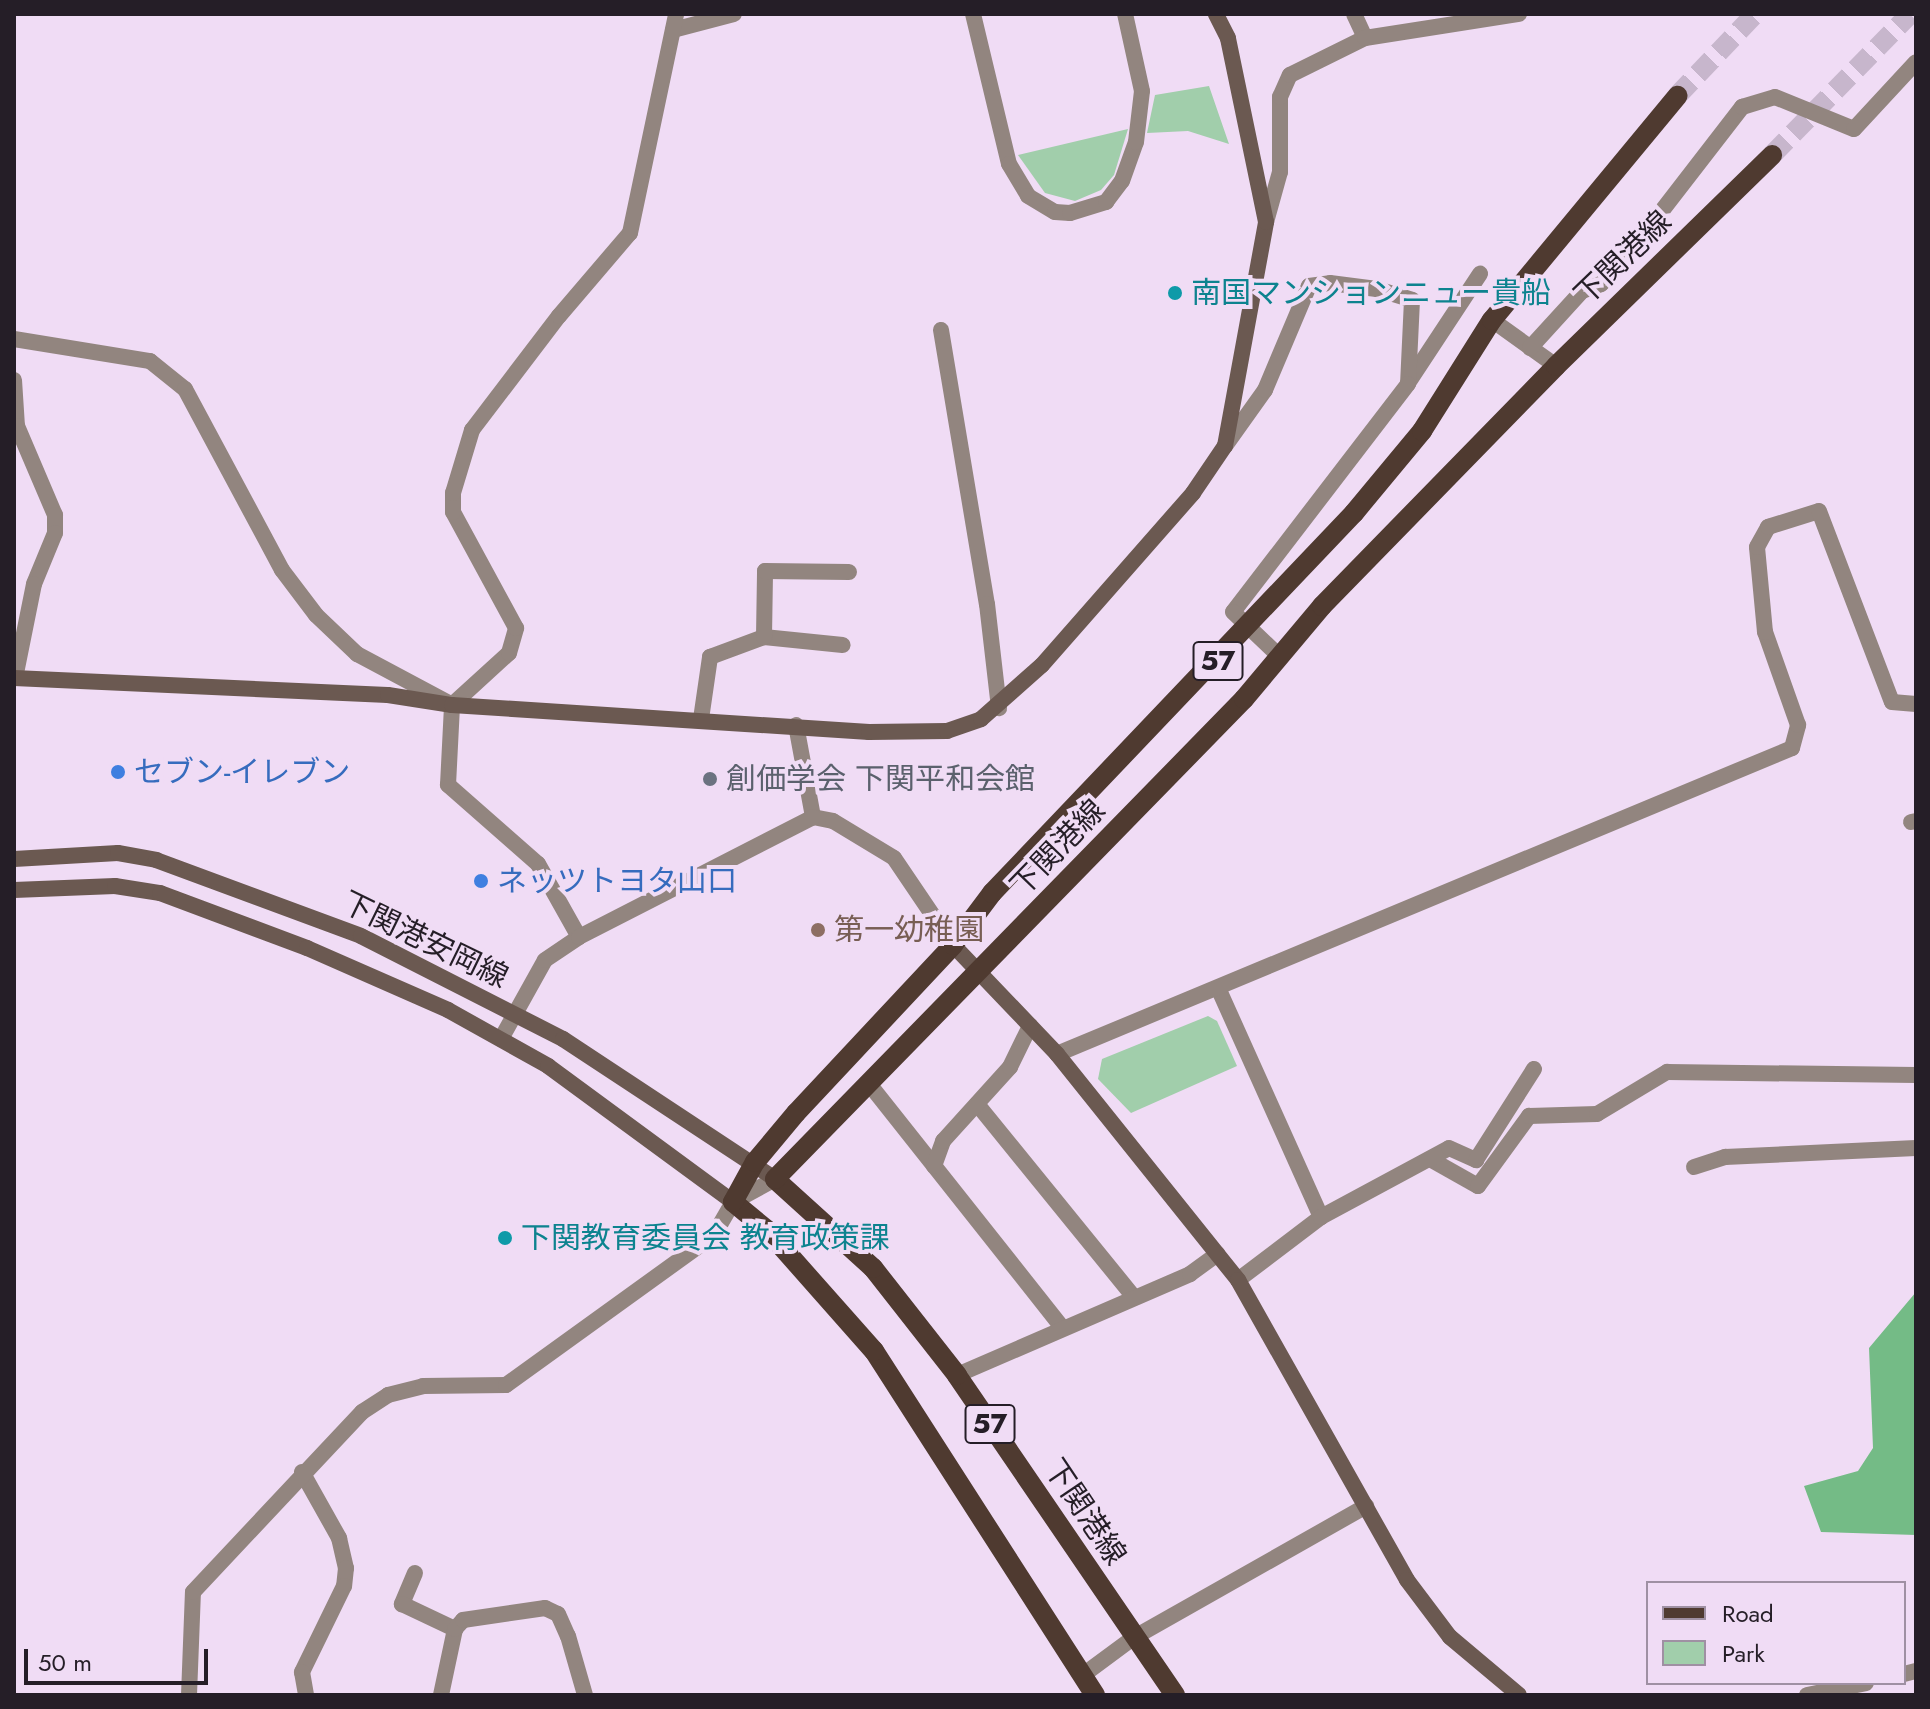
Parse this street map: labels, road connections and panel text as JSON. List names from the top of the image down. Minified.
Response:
{"streets":{"main road":["下関港線","57"],"street":["下関港安岡線"]},"crossings":[["下関港線","57"],["下関港線","下関港安岡線"],["57","下関港安岡線"]],"places":["南国マンションニュー貴船","セブン-イレブン","創価学会 下関平和会館","ネッツトヨタ山口","第一幼稚園","下関教育委員会 教育政策課"],"legend":["Road","Park"],"scale_bar":"50 m"}
